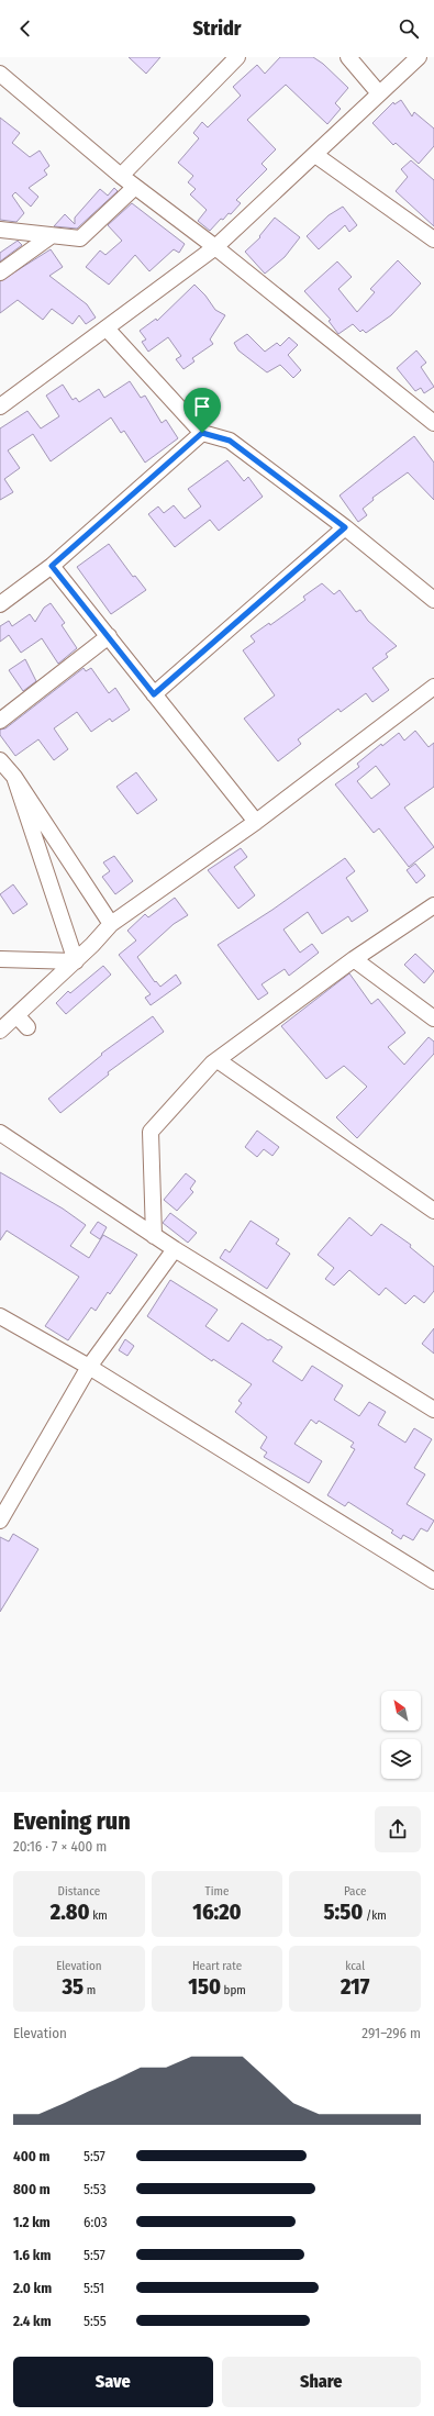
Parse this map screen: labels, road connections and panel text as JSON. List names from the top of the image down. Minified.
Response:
{"north":"top left","page":{"header":"Stridr","heading":["Evening run","20:16 · 7 × 400 m"],"stats":[["Distance","2.80 km"],["Time","16:20"],["Pace","5:50 /km"],["Elevation","35 m"],["Heart rate","150 bpm"],["kcal","217"]],"chart":["Elevation","291–296 m"],"list":[{"name":"400 m","note":"5:57"},{"name":"800 m","note":"5:53"},{"name":"1.2 km","note":"6:03"},{"name":"1.6 km","note":"5:57"},{"name":"2.0 km","note":"5:51"},{"name":"2.4 km","note":"5:55"}],"buttons":["Save","Share"]}}
